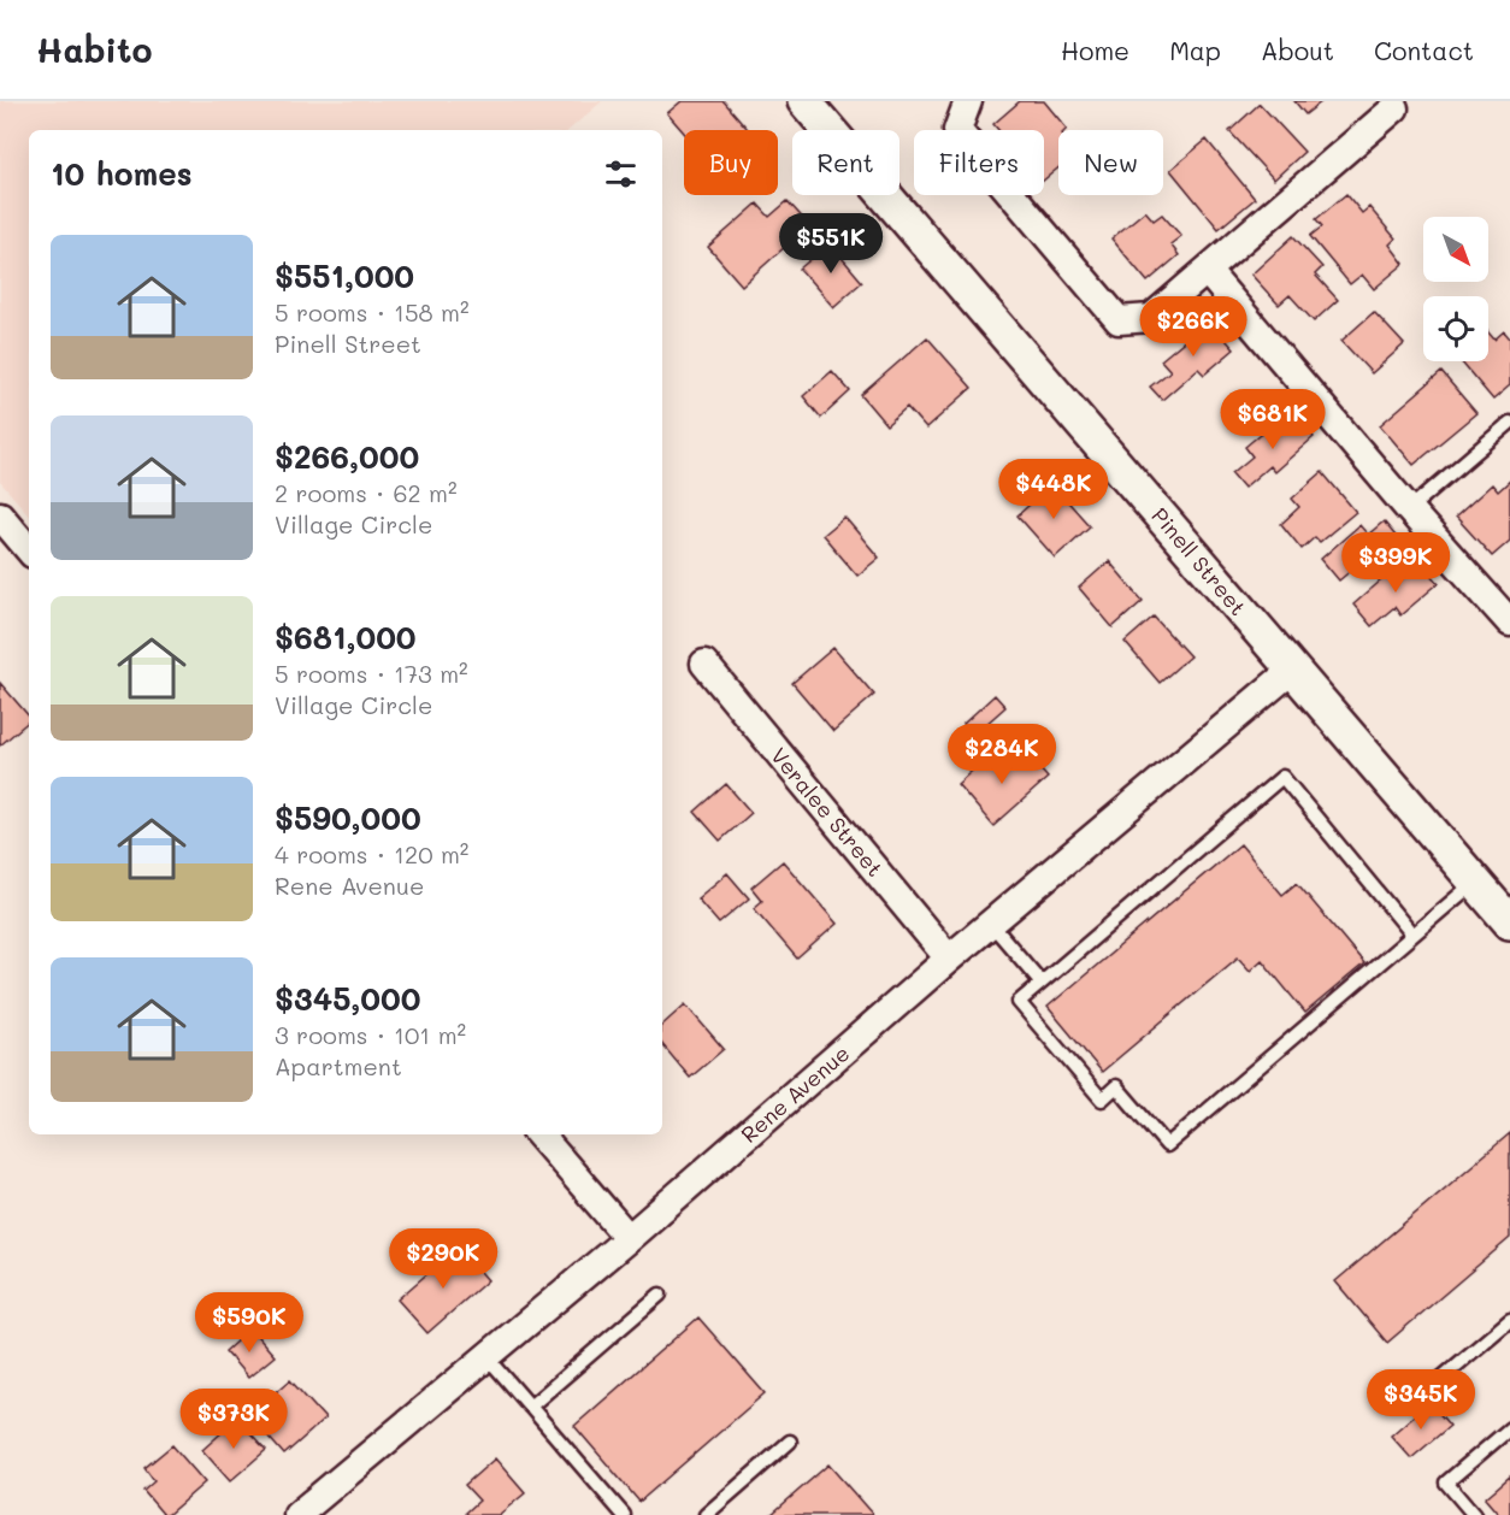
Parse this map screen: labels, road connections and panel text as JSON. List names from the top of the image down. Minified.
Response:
{"streets":{"street":["Pinell Street","Veralee Street","Rene Avenue"]},"crossings":[["Pinell Street","Rene Avenue"],["Veralee Street","Rene Avenue"]],"north":"bottom right","page":{"header":"Habito","nav":["Home","Map","About","Contact"],"chip":["Buy","Rent","Filters","New"],"heading":"10 homes","price":["$551K","$266K","$681K","$448K","$399K","$284K","$290K","$590K","$345K","$373K"],"list":[{"name":"$551,000","note":"5 rooms · 158 m² · Pinell Street"},{"name":"$266,000","note":"2 rooms · 62 m² · Village Circle"},{"name":"$681,000","note":"5 rooms · 173 m² · Village Circle"},{"name":"$590,000","note":"4 rooms · 120 m² · Rene Avenue"},{"name":"$345,000","note":"3 rooms · 101 m² · Apartment"}]}}
